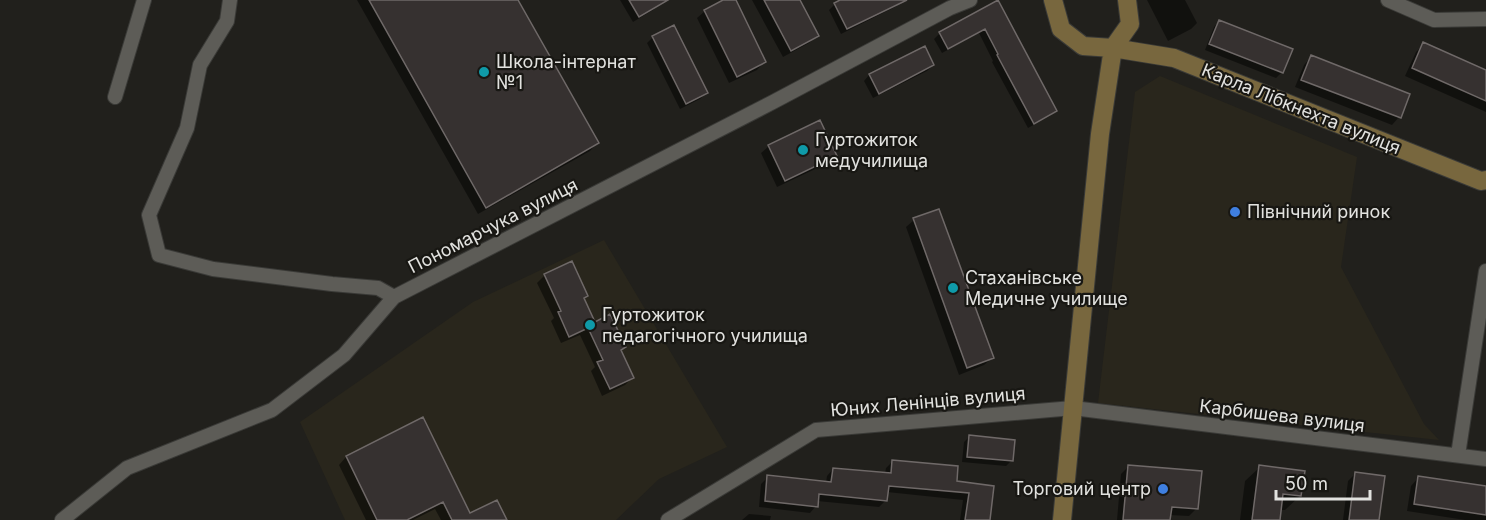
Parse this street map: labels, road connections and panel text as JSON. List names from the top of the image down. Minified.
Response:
{"streets":{"street":["Карла Лібкнехта вулиця","Пономарчука вулиця","Юних Ленінців вулиця","Карбишева вулиця"]},"crossings":[["Юних Ленінців вулиця","Карбишева вулиця"]],"places":["Школа-інтернат №1","Гуртожиток медучилища","Північний ринок","Стаханівське Медичне училище","Гуртожиток педагогічного училища","Торговий центр"],"scale_bar":"50 m"}
